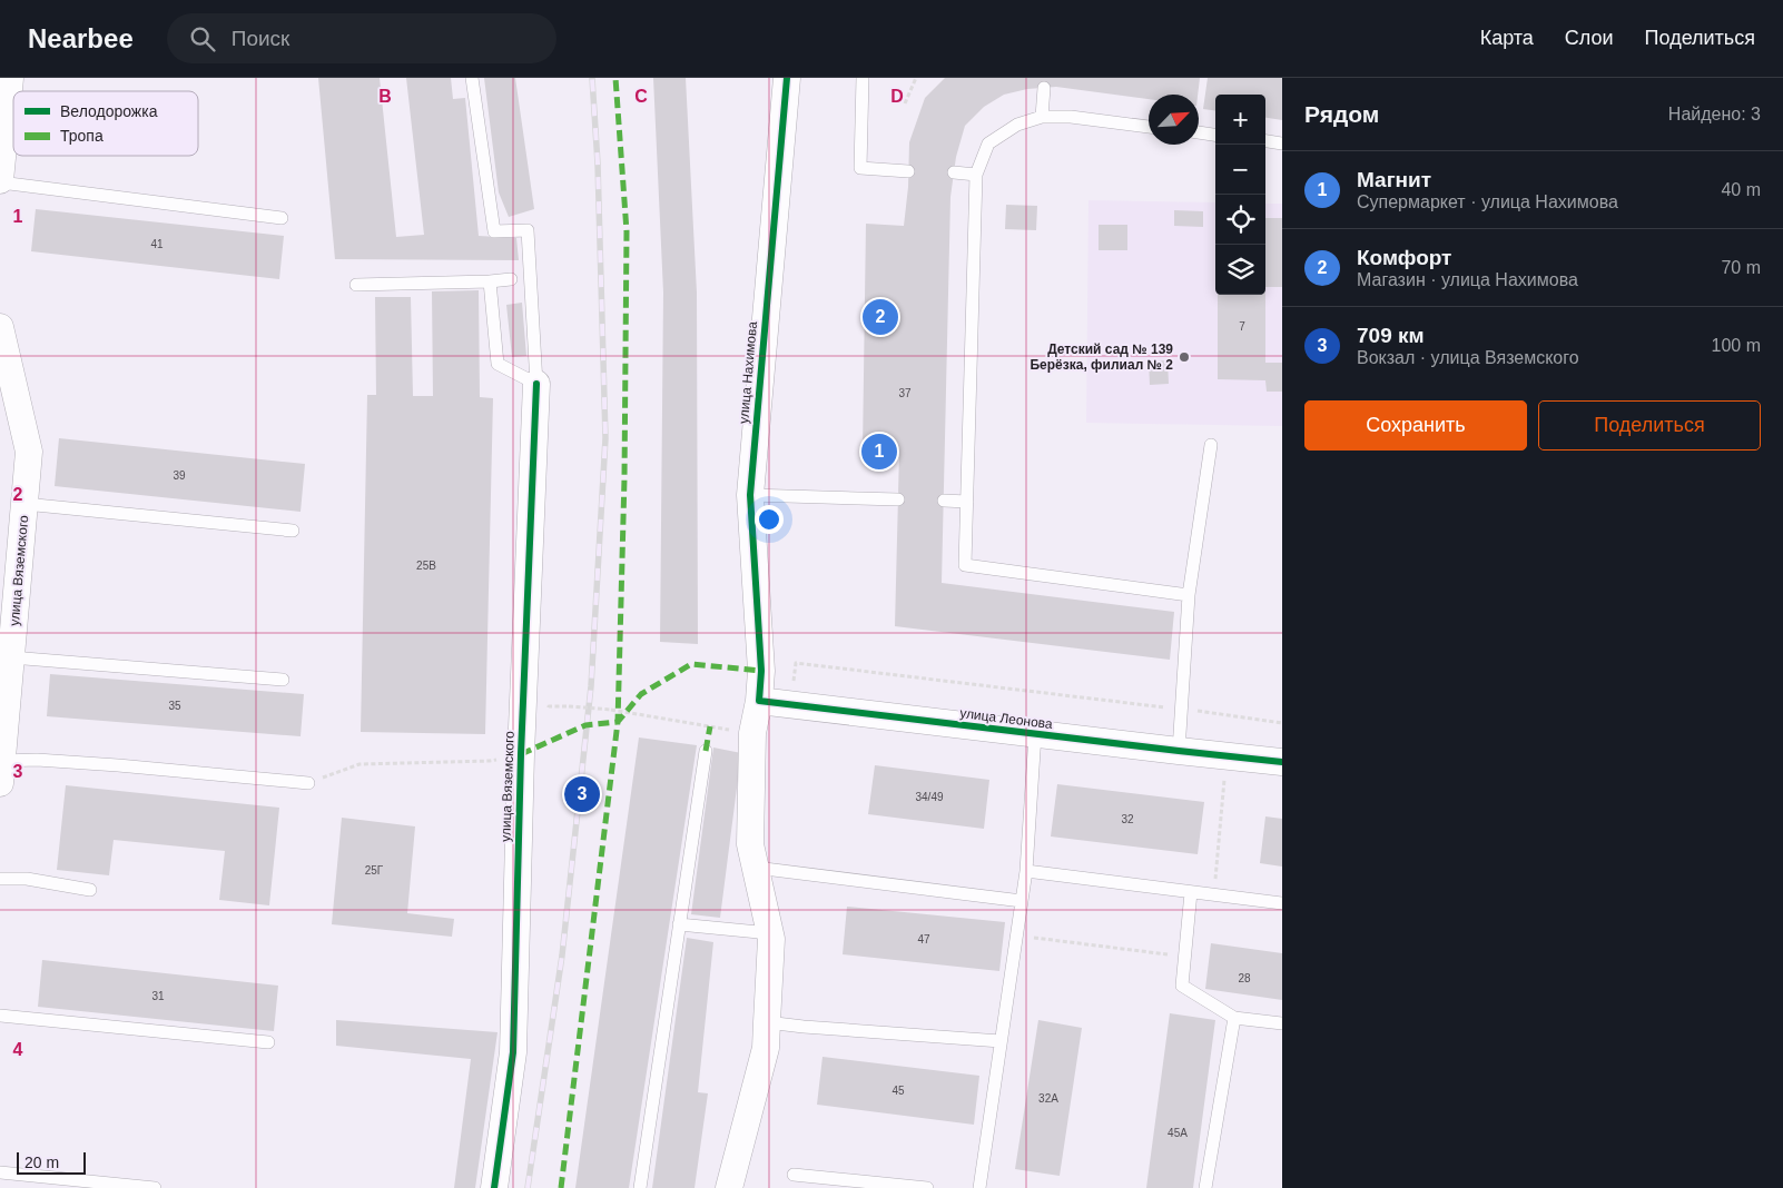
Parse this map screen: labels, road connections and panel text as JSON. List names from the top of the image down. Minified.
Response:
{"streets":{"street":["улица Нахимова","улица Вяземского","улица Леонова"]},"crossings":[["улица Нахимова","улица Леонова"]],"places":["Детский сад № 139 Берёзка, филиал № 2"],"house_numbers":["41","7","37","39","25В","35","34/49","32","25Г","47","28","31","45","32А","45А"],"legend":["Велодорожка","Тропа"],"scale_bar":"20 m","north":"top right","page":{"header":"Nearbee","search":"Поиск","nav":["Карта","Слои","Поделиться"],"heading":["Рядом","Найдено: 3"],"map_buttons":["+","−"],"list":[{"mark":"1","name":"Магнит","note":"Супермаркет · улица Нахимова","value":"40 m"},{"mark":"2","name":"Комфорт","note":"Магазин · улица Нахимова","value":"70 m"},{"mark":"3","name":"709 км","note":"Вокзал · улица Вяземского","value":"100 m"}],"pins":["2","1","3"],"buttons":["Сохранить","Поделиться"],"scale":"20 m"},"grid":{"columns":["B","C","D"],"rows":["1","2","3","4"]}}
